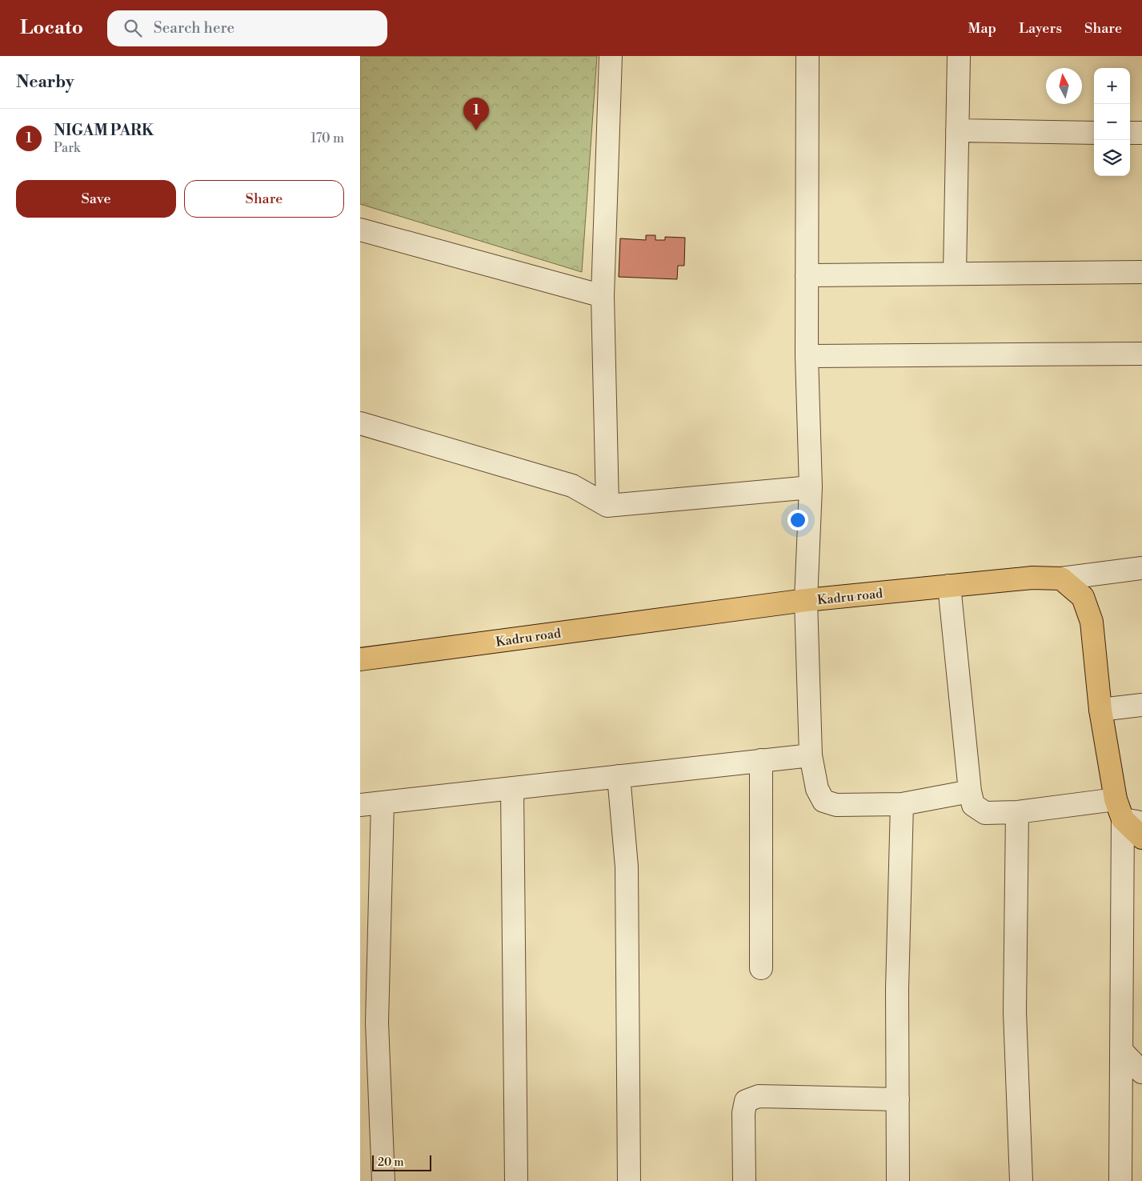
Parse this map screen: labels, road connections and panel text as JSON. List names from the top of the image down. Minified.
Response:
{"streets":{"main road":["Kadru road"]},"scale_bar":"20 m","north":"top","page":{"header":"Locato","search":"Search here","nav":["Map","Layers","Share"],"heading":"Nearby","map_buttons":["+","−"],"pins":"1","list":[{"mark":"1","name":"NIGAM PARK","note":"Park","value":"170 m"}],"buttons":["Save","Share"],"scale":"20 m"}}
